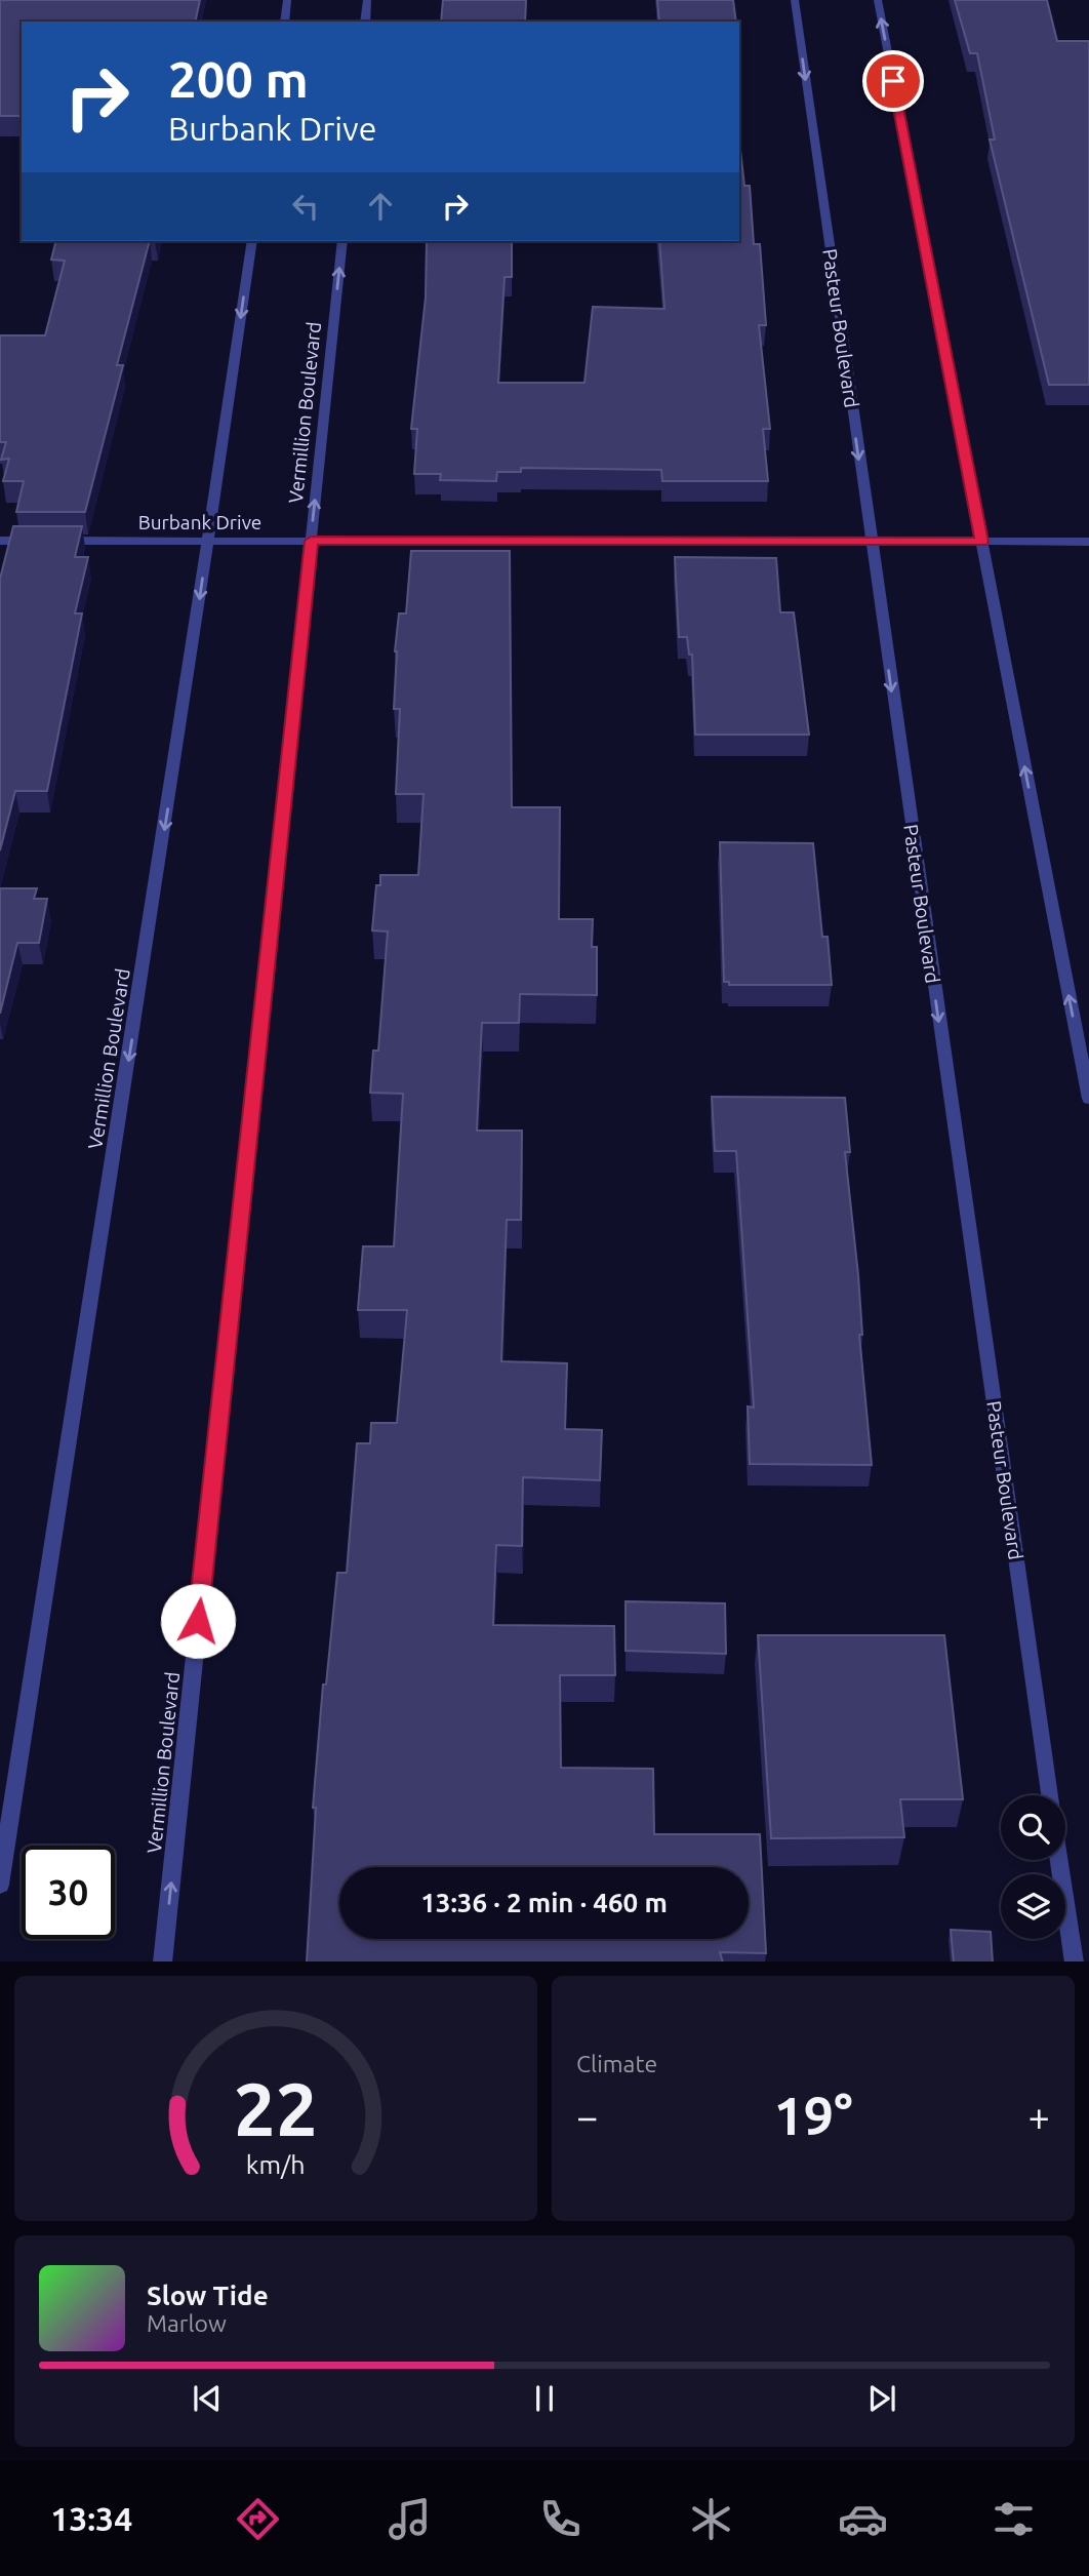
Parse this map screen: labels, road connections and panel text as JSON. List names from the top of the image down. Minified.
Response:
{"streets":{"street":["Pasteur Boulevard","Vermillion Boulevard","Burbank Drive"]},"crossings":[["Pasteur Boulevard","Burbank Drive"],["Vermillion Boulevard","Burbank Drive"]],"page":{"turn":["200 m","Burbank Drive"],"limit":"30","trip":"13:36 · 2 min · 460 m","tile":"Climate","heat":["−","19°","+"],"song":["Slow Tide","Marlow"],"tabs":"13:34","gauge":["22","km/h"]}}
